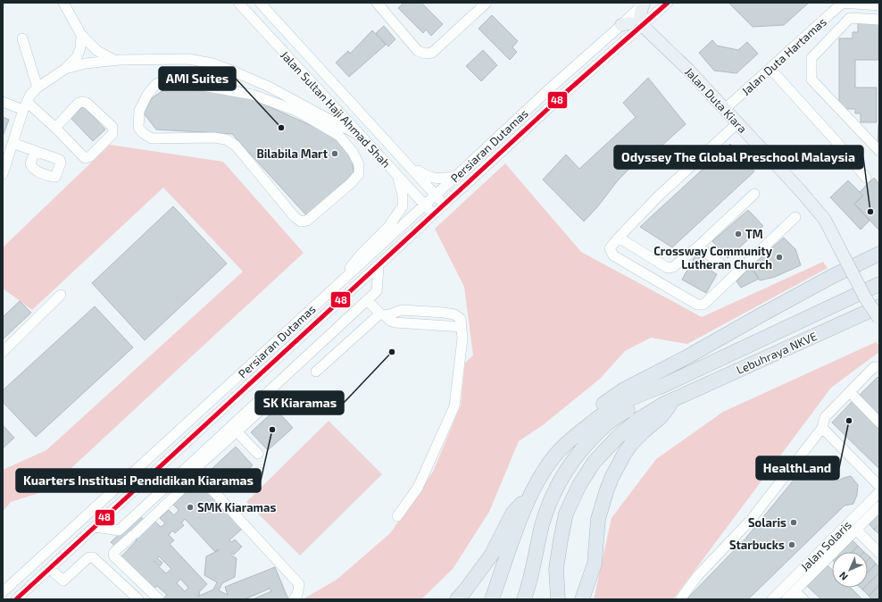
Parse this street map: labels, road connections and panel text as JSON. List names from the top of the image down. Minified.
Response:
{"streets":{"highway":["Lebuhraya NKVE"],"main road":["Jalan Duta Kiara"],"street":["Jalan Duta Hartamas","Jalan Sultan Haji Ahmad Shah","Persiaran Dutamas","Jalan Solaris"]},"crossings":[["Jalan Duta Hartamas","Jalan Duta Kiara"],["Jalan Duta Kiara","Persiaran Dutamas"],["Jalan Sultan Haji Ahmad Shah","Persiaran Dutamas"]],"places":["AMI Suites","Bilabila Mart","Odyssey The Global Preschool Malaysia","TM","Crossway Community Lutheran Church","SK Kiaramas","HealthLand","Kuarters Institusi Pendidikan Kiaramas","SMK Kiaramas","Solaris","Starbucks"],"lines":["transit line 48"],"north":"bottom left"}
